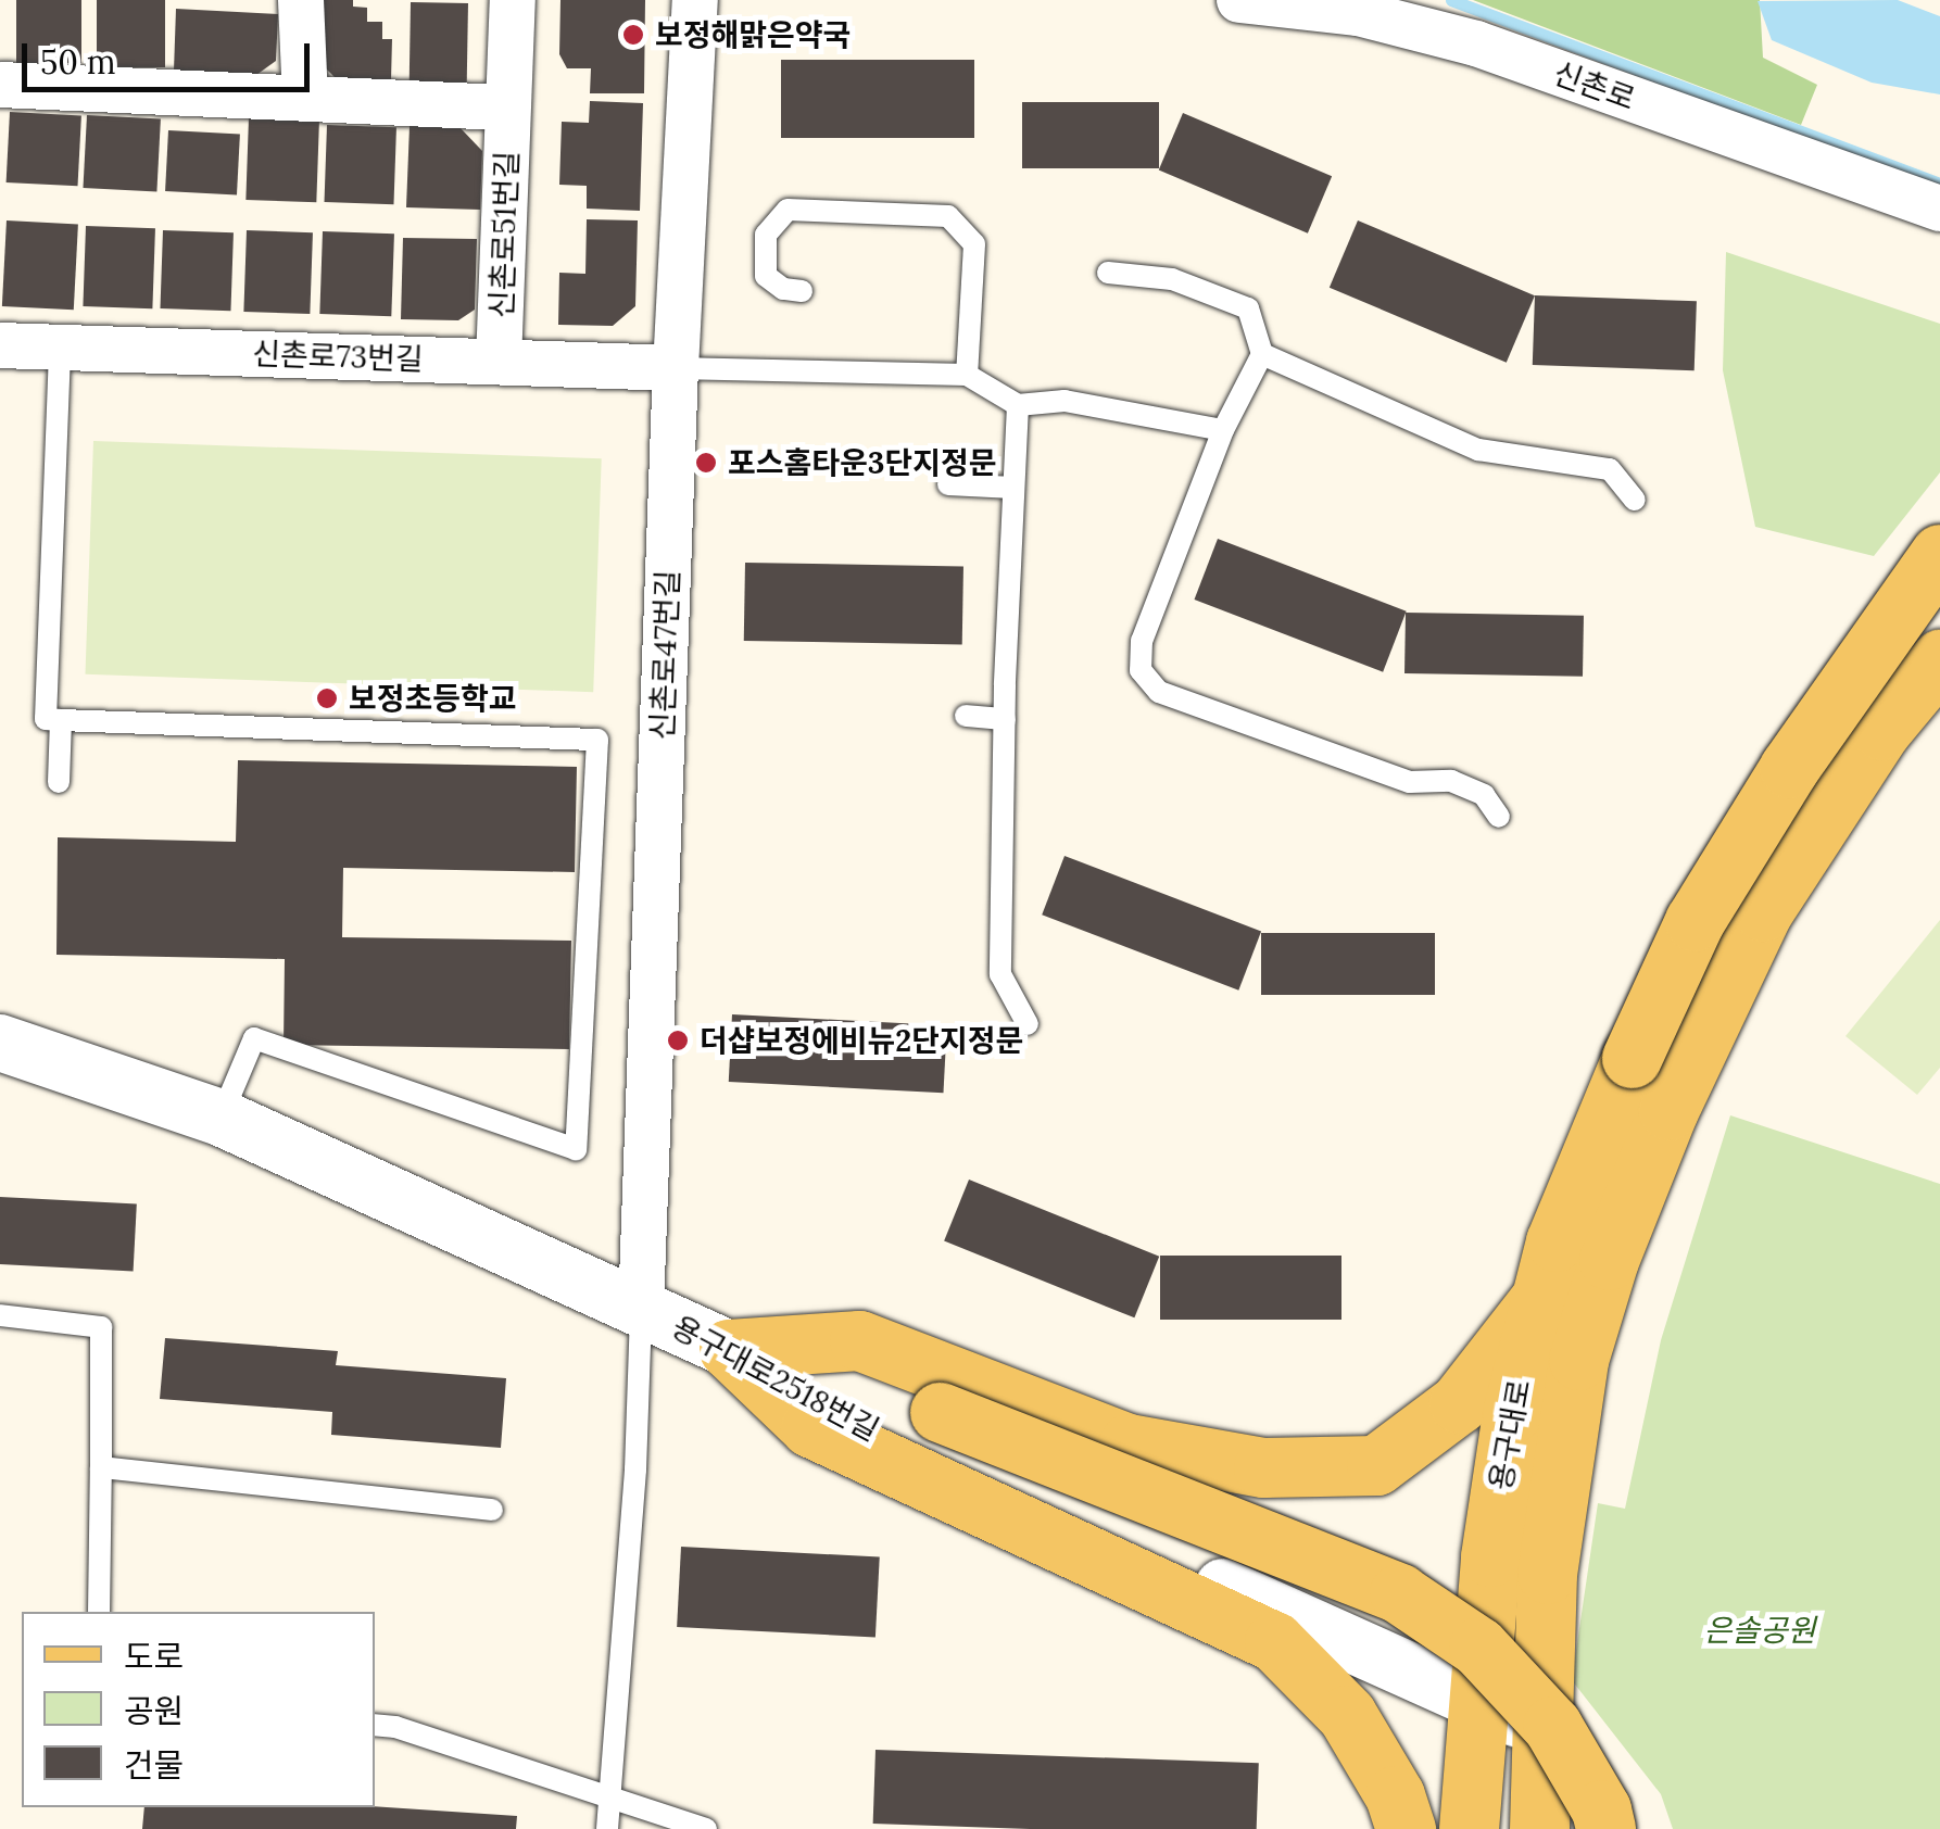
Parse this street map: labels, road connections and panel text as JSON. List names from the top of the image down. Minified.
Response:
{"streets":{"main road":["용구대로"],"street":["신촌로","신촌로51번길","신촌로73번길","신촌로47번길","용구대로2518번길"]},"crossings":[["신촌로51번길","신촌로73번길"],["신촌로73번길","신촌로47번길"],["신촌로47번길","용구대로2518번길"],["용구대로2518번길","용구대로"]],"parks":["은솔공원"],"places":["보정해맑은약국","포스홈타운3단지정문","보정초등학교","더샵보정에비뉴2단지정문"],"legend":["도로","공원","건물"],"scale_bar":"50 m"}
